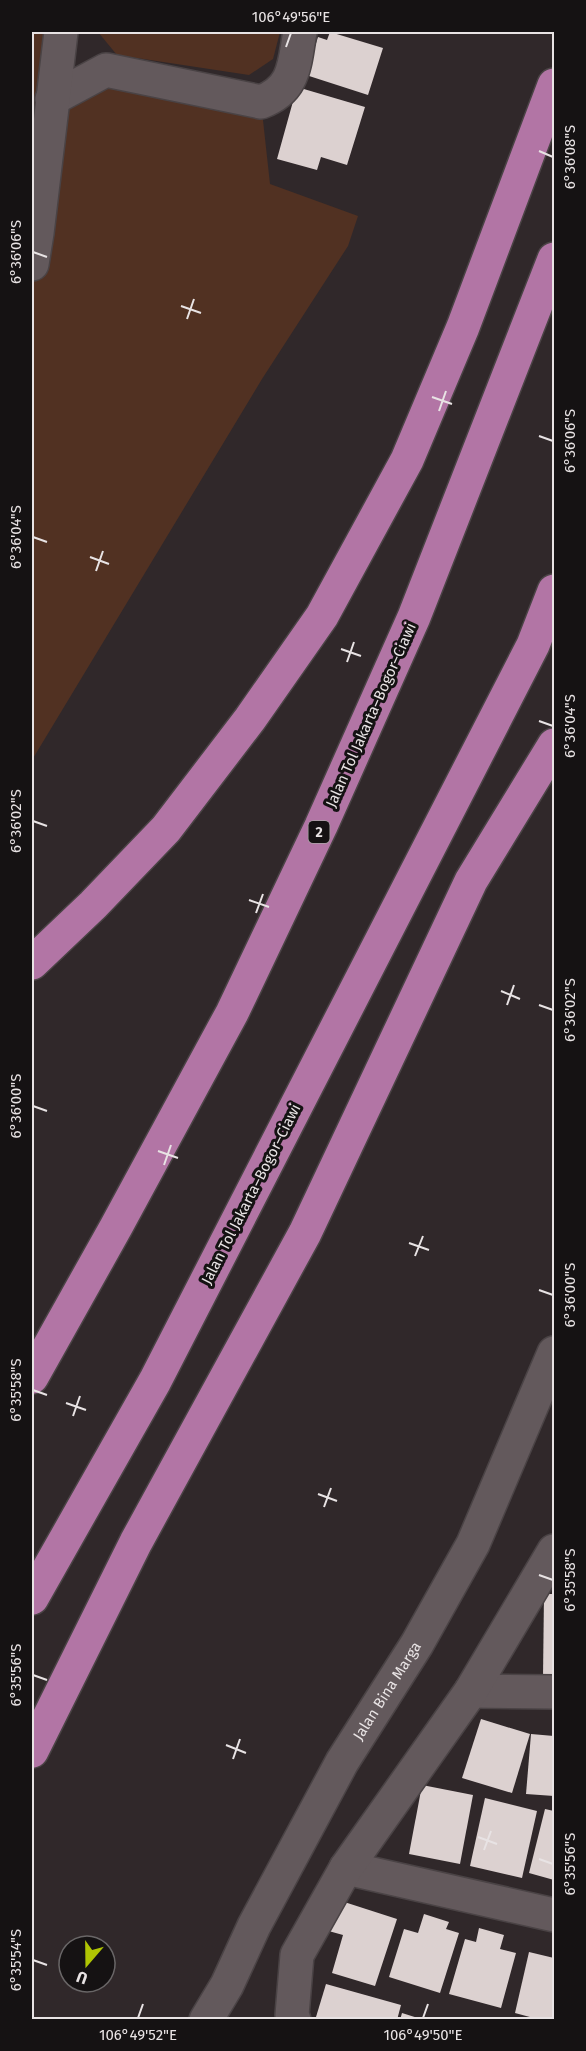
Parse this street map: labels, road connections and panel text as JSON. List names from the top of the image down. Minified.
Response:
{"streets":{"highway":["Jalan Tol Jakarta–Bogor–Ciawi","2"],"street":["Jalan Bina Marga"]},"north":"bottom","coordinates":["106°49'56\"E","6°36'08\"S","6°36'06\"S","6°36'04\"S","6°36'02\"S","6°36'00\"S","6°35'58\"S","6°35'56\"S","6°35'54\"S","106°49'52\"E","106°49'50\"E"]}
